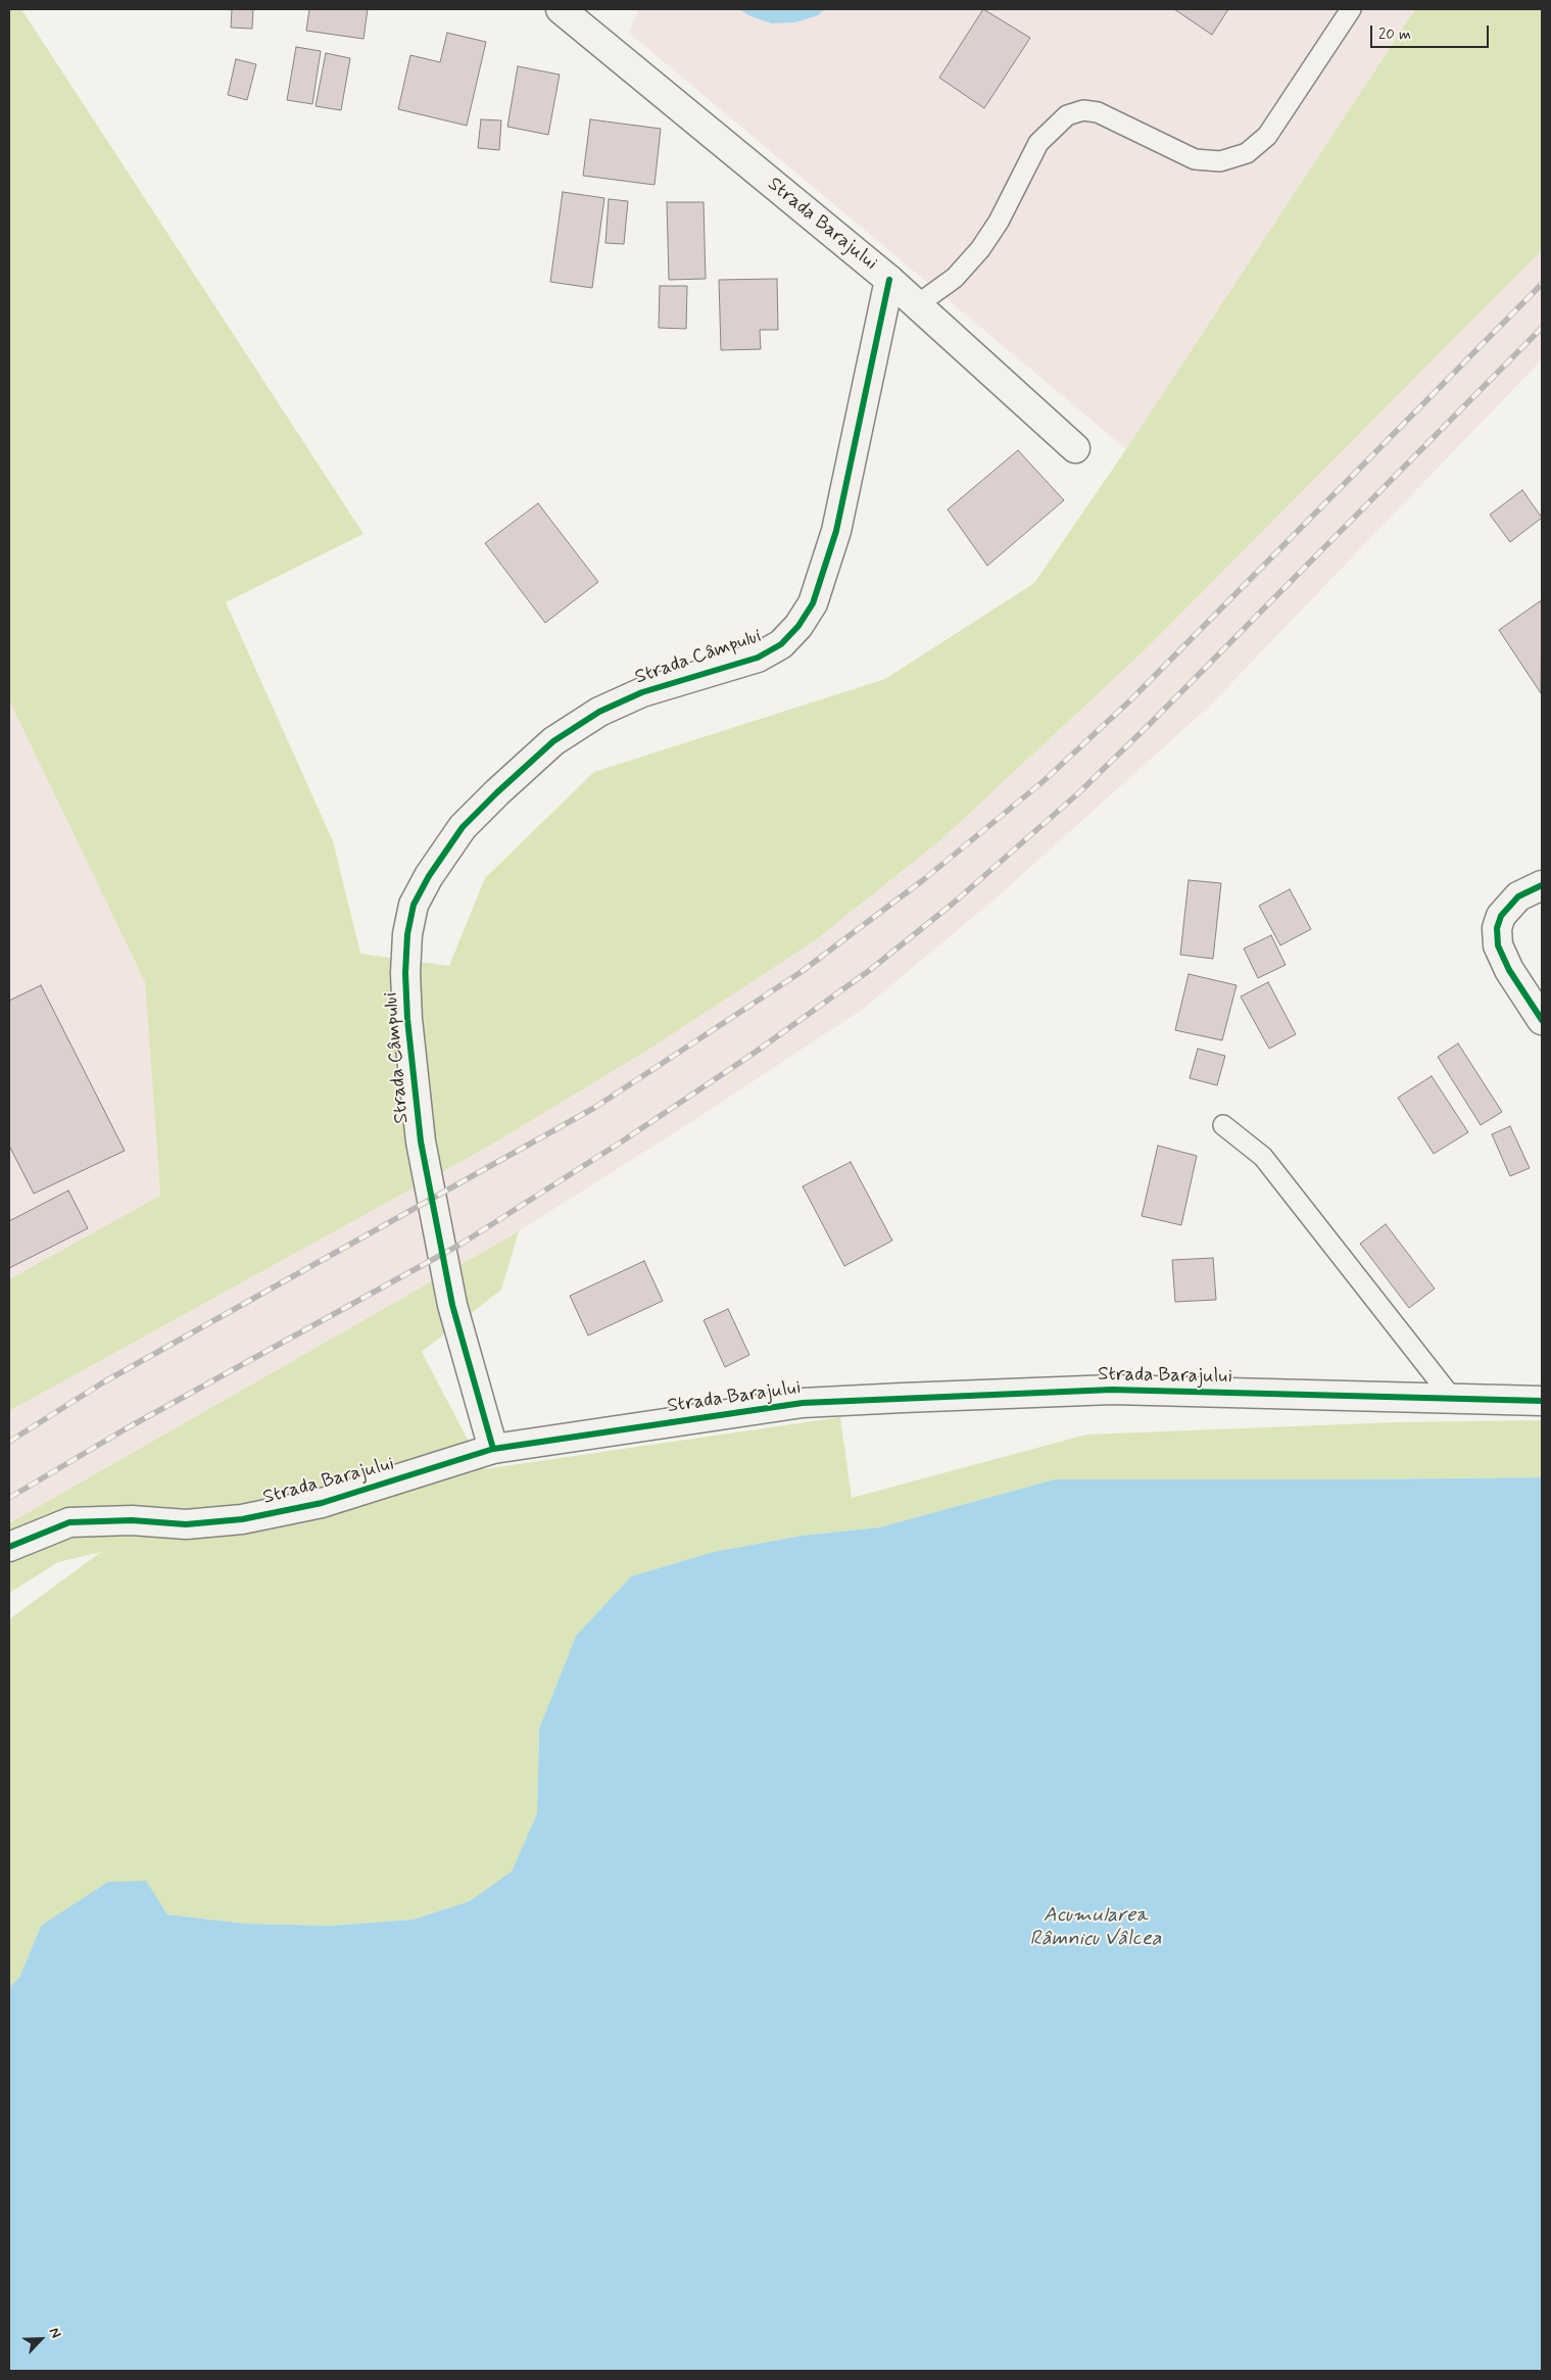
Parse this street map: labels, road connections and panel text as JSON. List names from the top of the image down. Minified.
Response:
{"streets":{"street":["Strada Barajului","Strada Câmpului"]},"crossings":[["Strada Barajului","Strada Câmpului"]],"water":["Acumularea Râmnicu Vâlcea"],"scale_bar":"20 m","north":"top right"}
